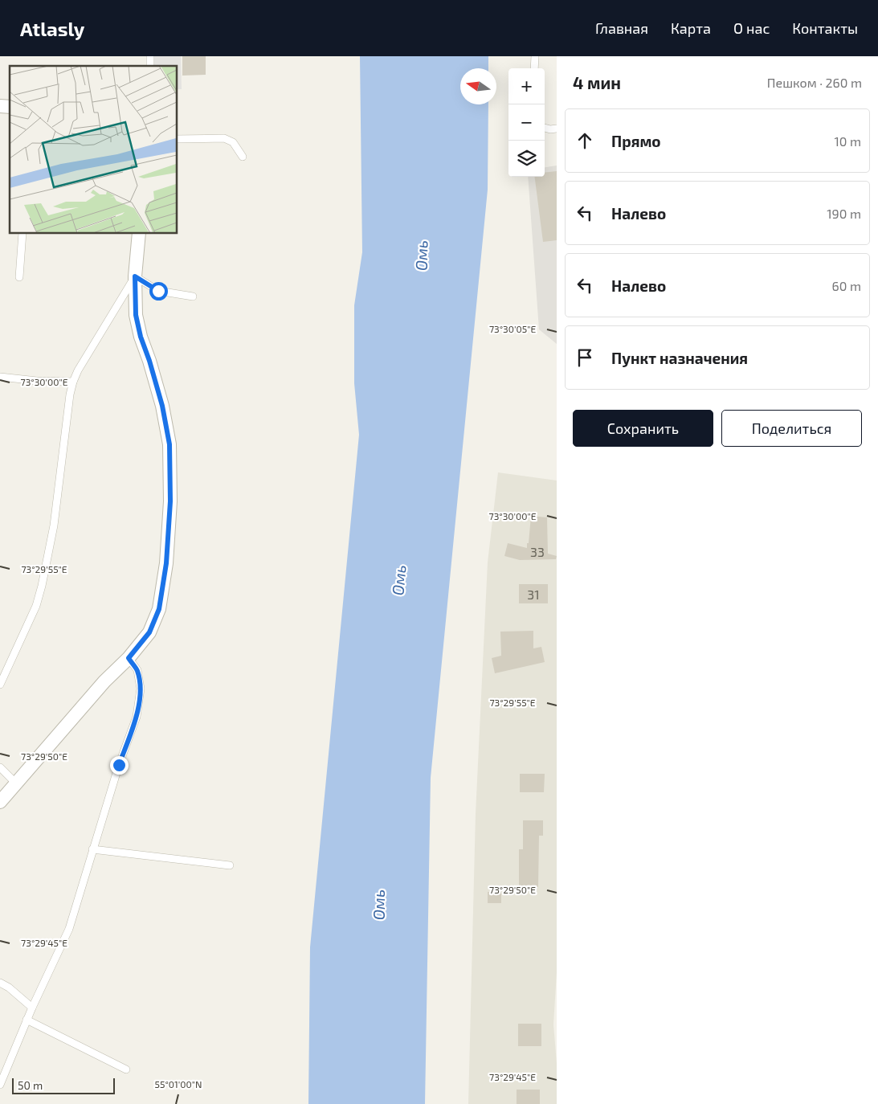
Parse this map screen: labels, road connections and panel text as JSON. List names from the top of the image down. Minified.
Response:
{"water":["Омь"],"house_numbers":["33","31"],"scale_bar":"50 m","north":"left","page":{"header":"Atlasly","nav":["Главная","Карта","О нас","Контакты"],"heading":["4 мин","Пешком · 260 m"],"map_buttons":["+","−"],"list":[["Прямо","10 m"],["Налево","190 m"],["Налево","60 m"],"Пункт назначения"],"buttons":["Сохранить","Поделиться"],"scale":"50 m"},"coordinates":["73°30'05\"E","73°30'00\"E","73°29'55\"E","73°29'50\"E","73°29'45\"E","55°01'00\"N"]}
